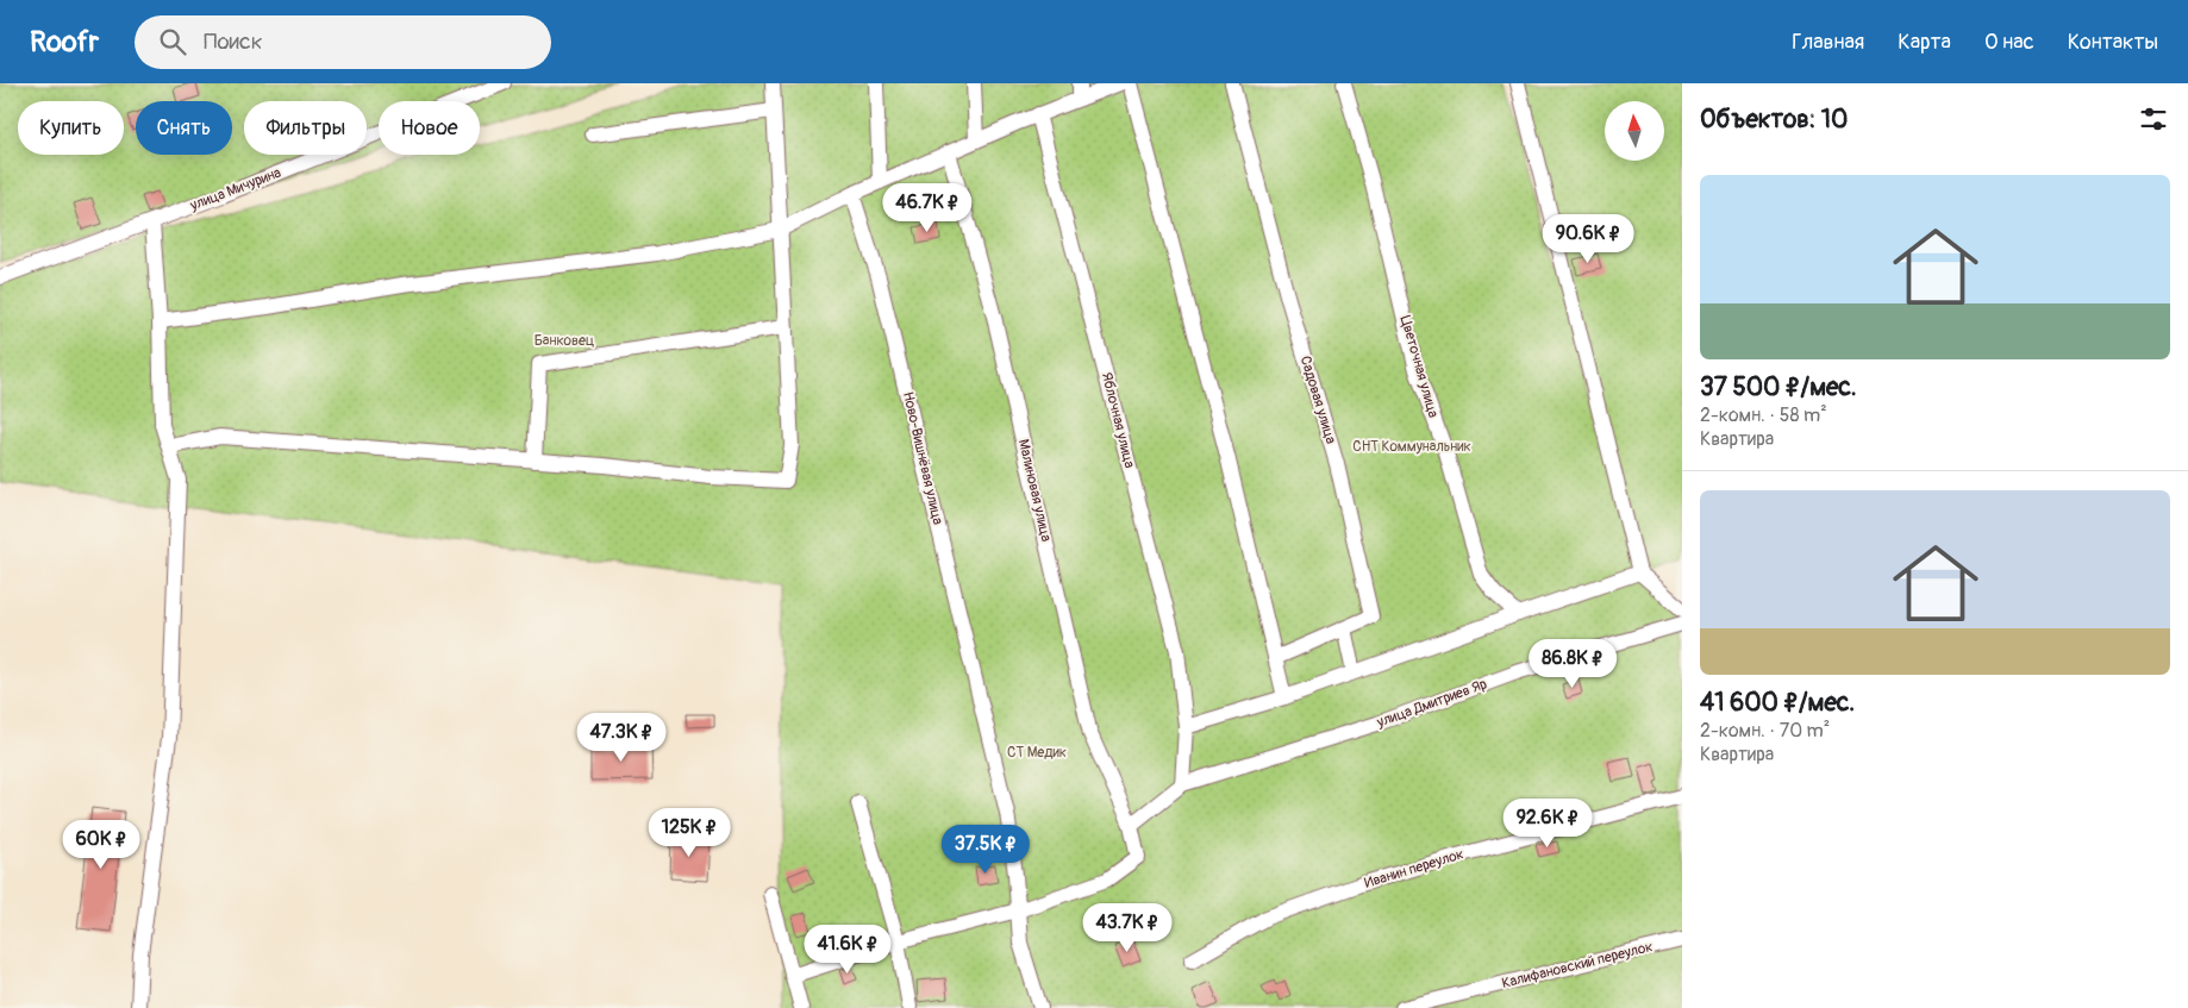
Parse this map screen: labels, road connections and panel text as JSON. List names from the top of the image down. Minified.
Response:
{"streets":{"street":["улица Мичурина","Цветочная улица","Садовая улица","Яблочная улица","Ново-Вишнёвая улица","Малиновая улица","улица Дмитриев Яр","Иванин переулок","Калифановский переулок"]},"crossings":[["Малиновая улица","улица Дмитриев Яр"]],"parks":["Банковец","СНТ Коммунальник","СТ Медик"],"north":"top","page":{"header":"Roofr","search":"Поиск","nav":["Главная","Карта","О нас","Контакты"],"heading":"Объектов: 10","chip":["Купить","Снять","Фильтры","Новое"],"list":[{"name":"37 500 ₽/мес.","note":"2-комн. · 58 m² · Квартира"},{"name":"41 600 ₽/мес.","note":"2-комн. · 70 m² · Квартира"}],"price":["46.7K ₽","90.6K ₽","86.8K ₽","47.3K ₽","92.6K ₽","125K ₽","60K ₽","37.5K ₽","43.7K ₽","41.6K ₽"]}}
